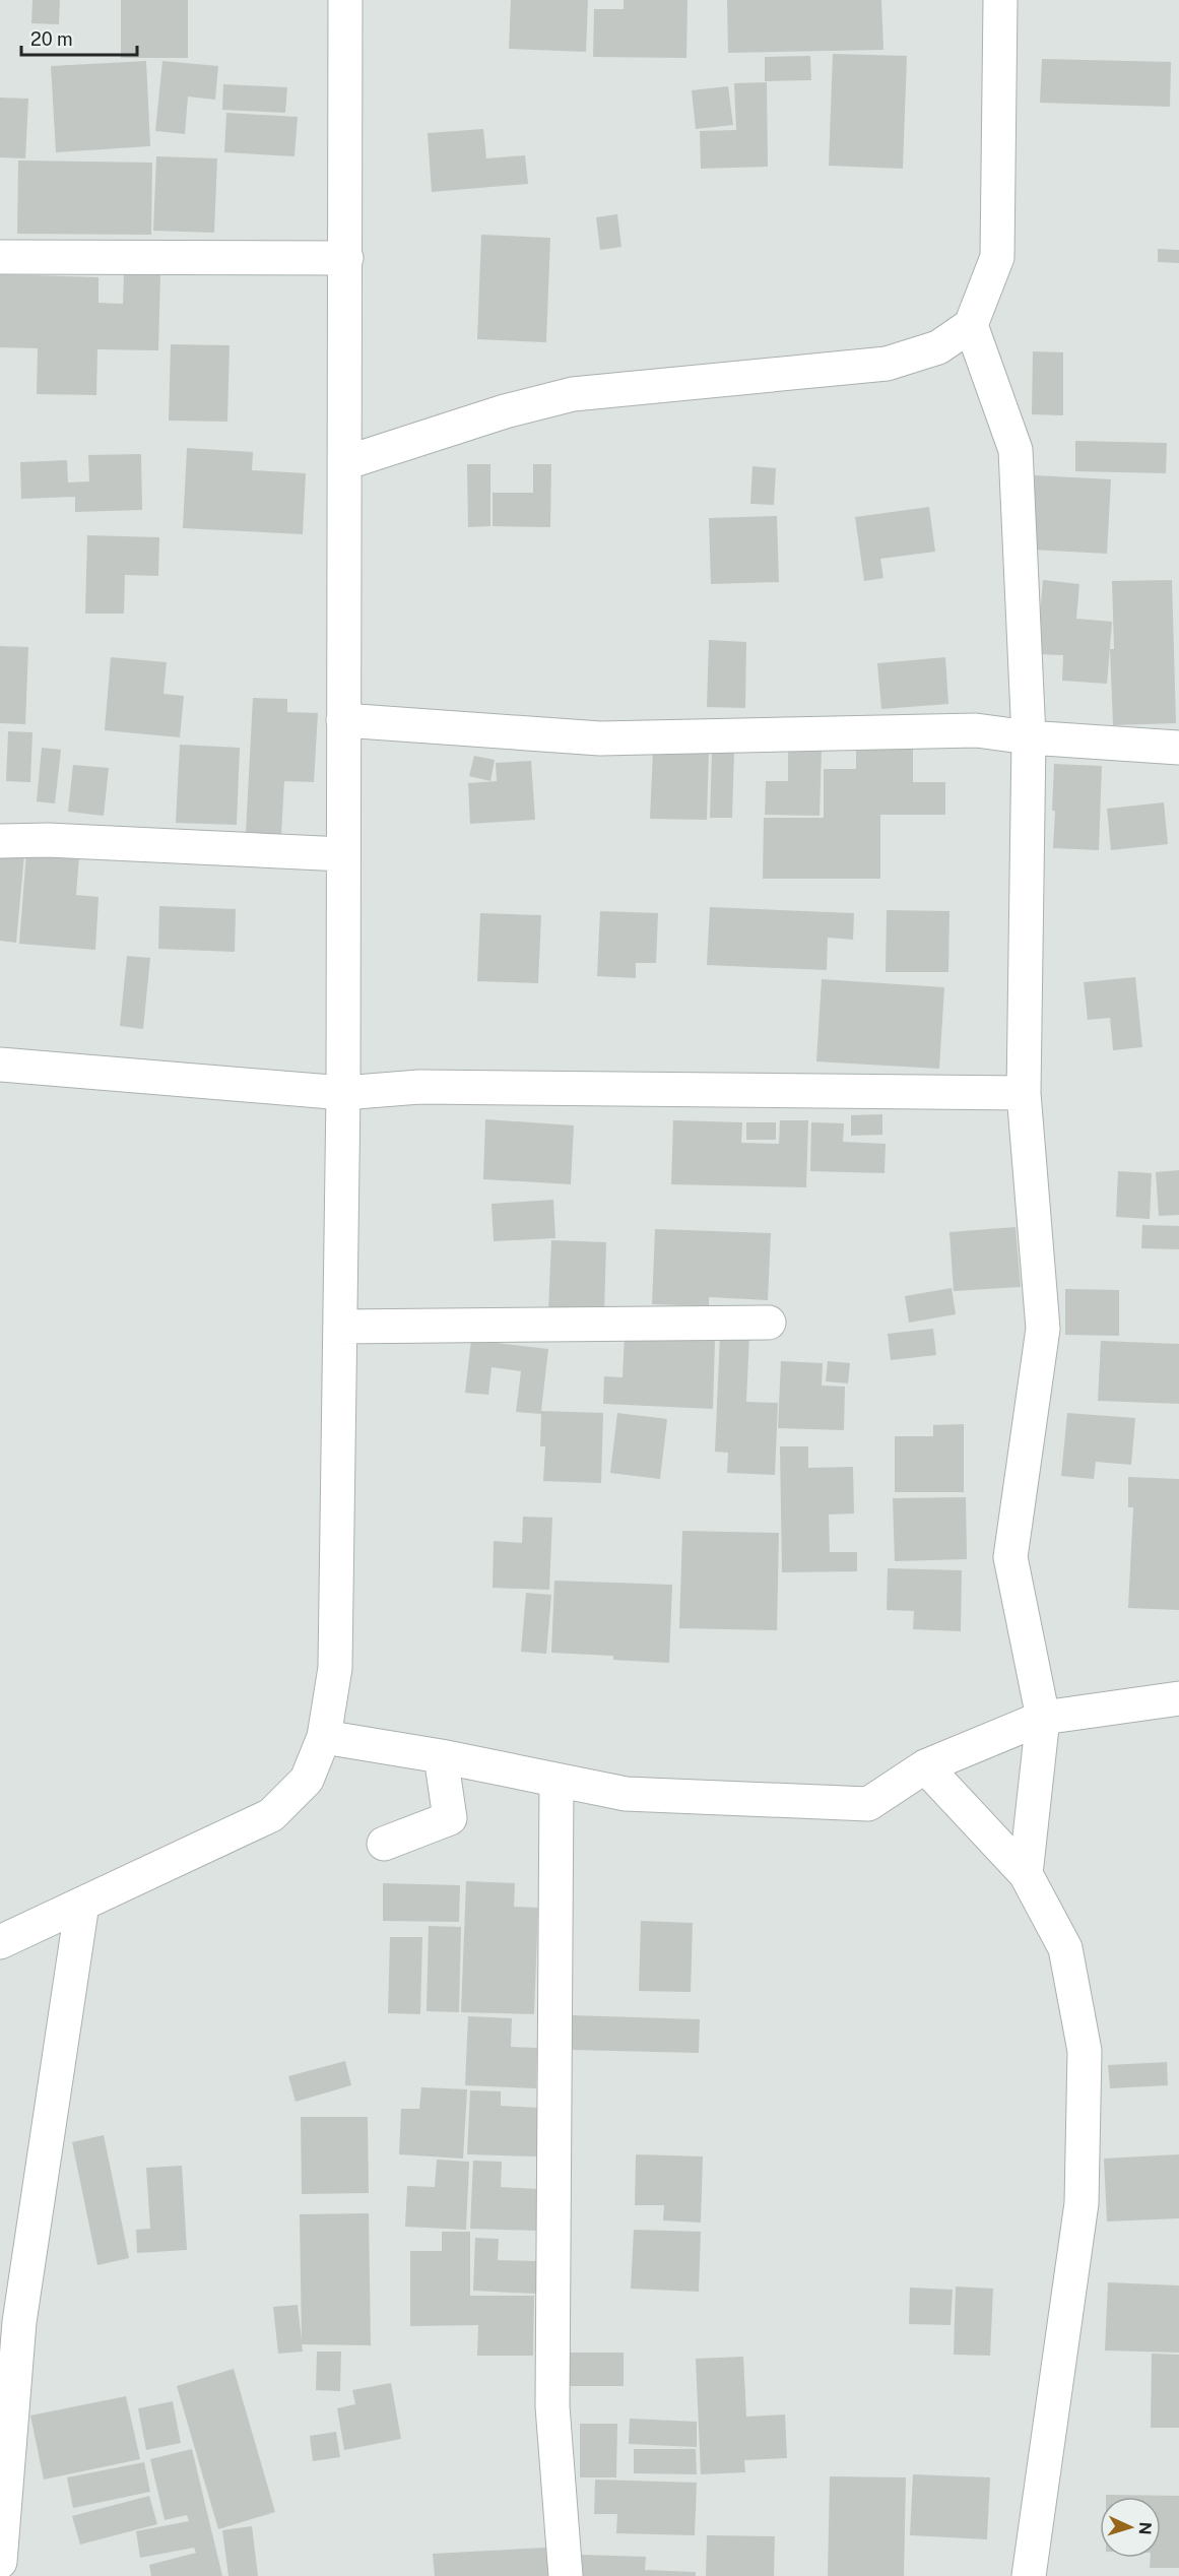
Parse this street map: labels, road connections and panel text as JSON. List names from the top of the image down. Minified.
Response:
{"scale_bar":"20 m","north":"right"}
